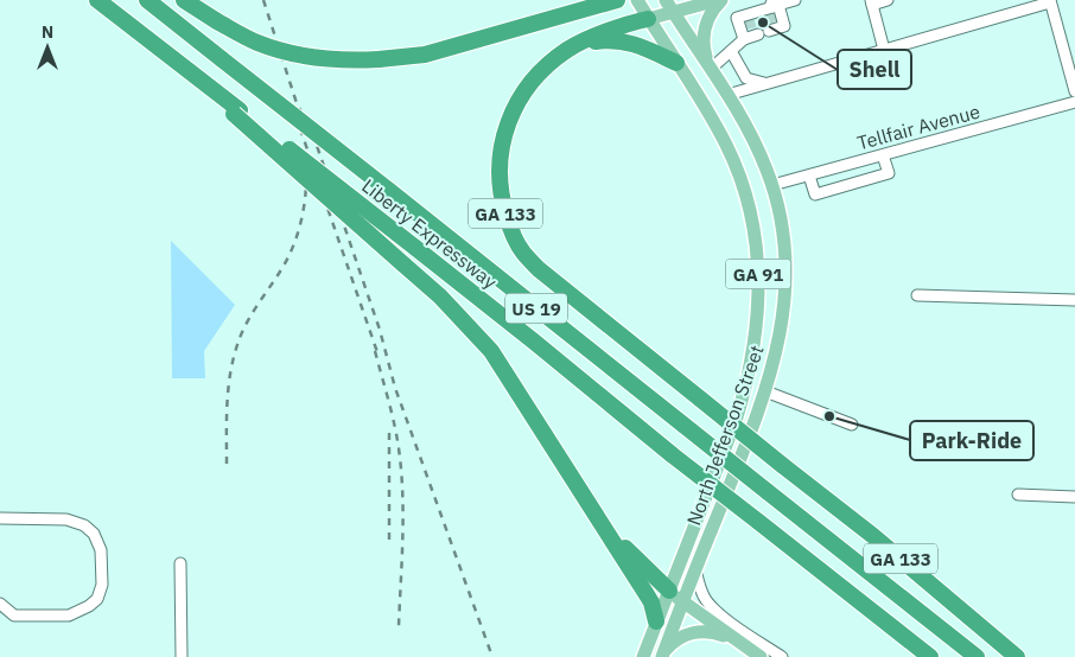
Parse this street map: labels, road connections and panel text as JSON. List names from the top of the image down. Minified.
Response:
{"streets":{"highway":["GA 133","Liberty Expressway","US 19"],"main road":["GA 91","North Jefferson Street"],"street":["Tellfair Avenue"]},"crossings":[["Tellfair Avenue","North Jefferson Street"],["GA 133","GA 91"],["GA 133","North Jefferson Street"],["GA 91","North Jefferson Street"]],"places":["Shell","Park-Ride"],"north":"top"}
